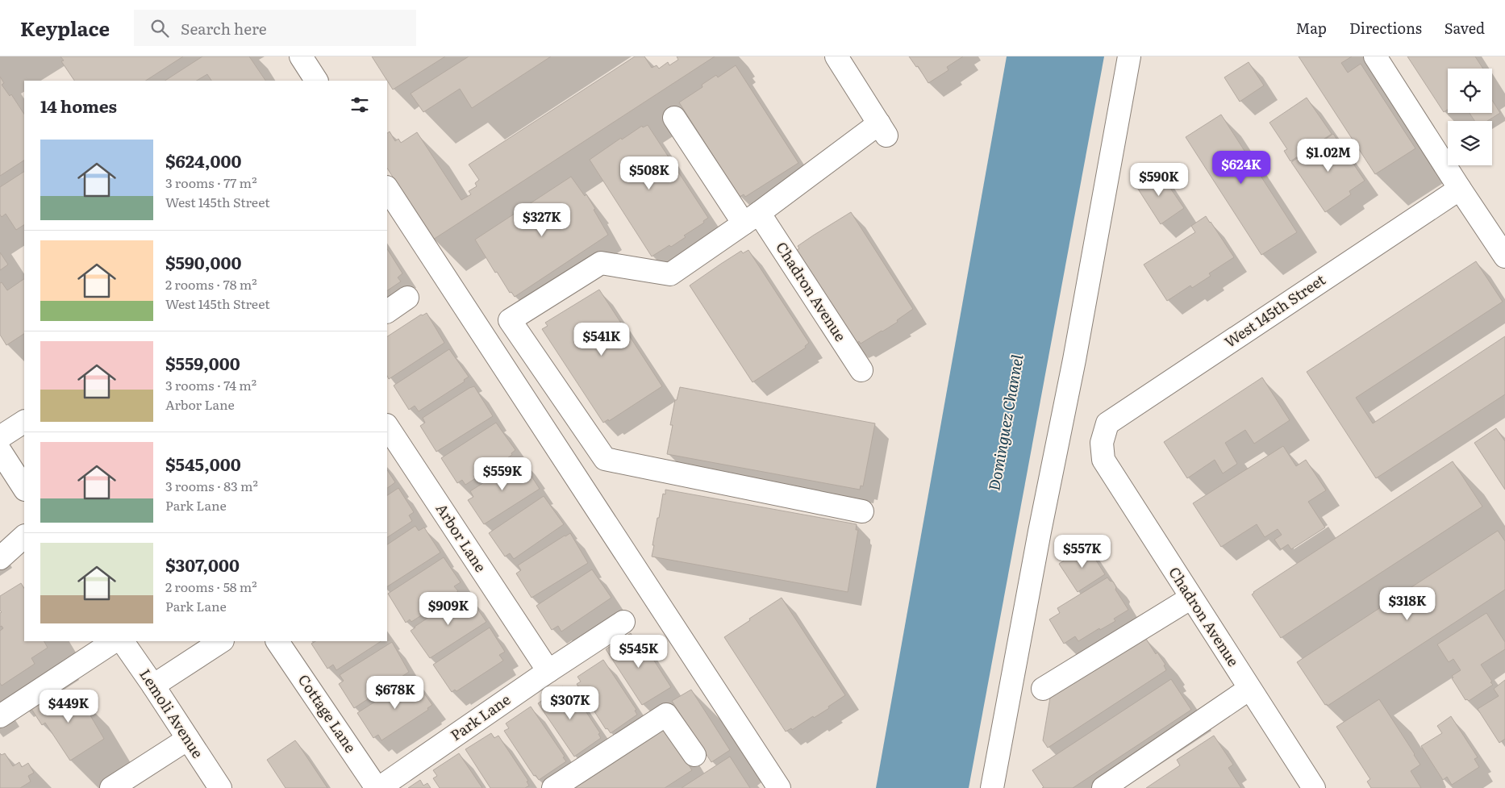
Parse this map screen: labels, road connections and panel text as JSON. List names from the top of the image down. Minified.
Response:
{"streets":{"street":["Chadron Avenue","West 145th Street","Arbor Lane","Lemoli Avenue","Cottage Lane","Park Lane"]},"crossings":[["Chadron Avenue","West 145th Street"],["Arbor Lane","Park Lane"],["Cottage Lane","Park Lane"]],"water":["Dominguez Channel"],"page":{"header":"Keyplace","search":"Search here","nav":["Map","Directions","Saved"],"heading":"14 homes","list":[{"name":"$624,000","note":"3 rooms · 77 m² · West 145th Street"},{"name":"$590,000","note":"2 rooms · 78 m² · West 145th Street"},{"name":"$559,000","note":"3 rooms · 74 m² · Arbor Lane"},{"name":"$545,000","note":"3 rooms · 83 m² · Park Lane"},{"name":"$307,000","note":"2 rooms · 58 m² · Park Lane"}],"price":["$1.02M","$624K","$508K","$590K","$327K","$541K","$559K","$557K","$318K","$909K","$545K","$678K","$307K","$449K"]}}
